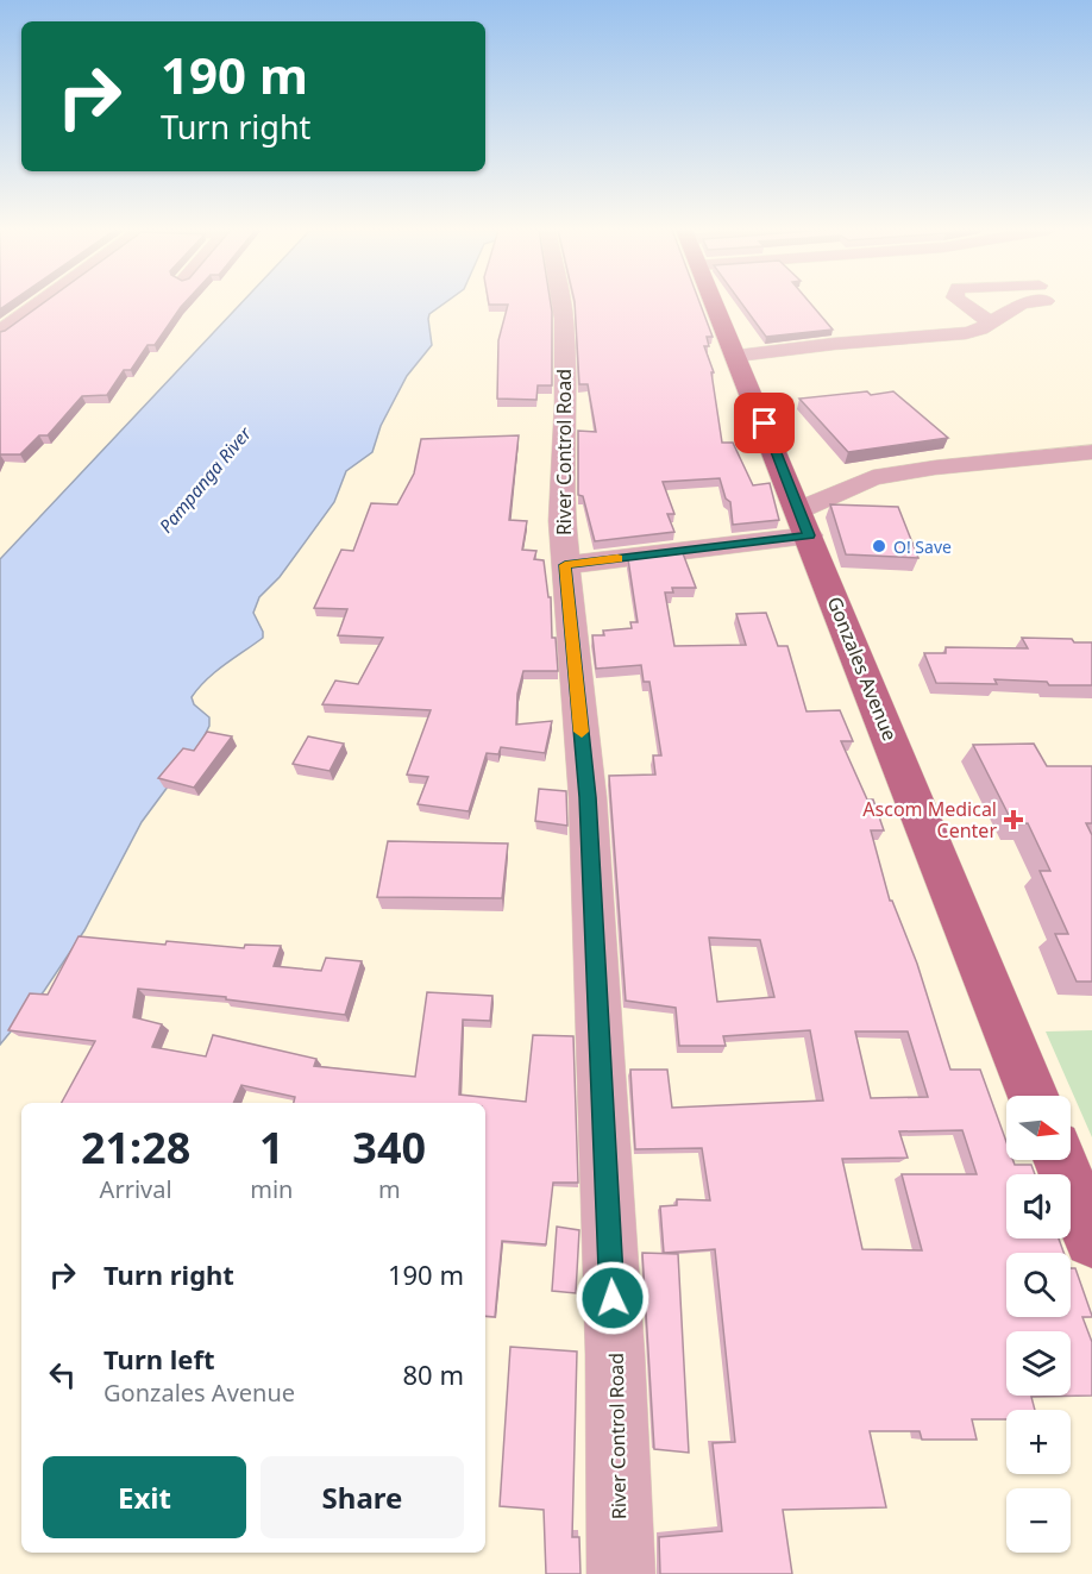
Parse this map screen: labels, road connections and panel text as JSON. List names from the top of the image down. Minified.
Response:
{"streets":{"main road":["Gonzales Avenue"],"street":["River Control Road"]},"water":["Pampanga River"],"places":{"other":["O! Save"],"health":["Ascom Medical Center"]},"north":"right","page":{"turn":["190 m","Turn right"],"map_buttons":["+","−"],"eta":["21:28","Arrival","1","min","340","m"],"list":[{"name":"Turn right","value":"190 m"},{"name":"Turn left","note":"Gonzales Avenue","value":"80 m"}],"buttons":["Exit","Share"]}}
